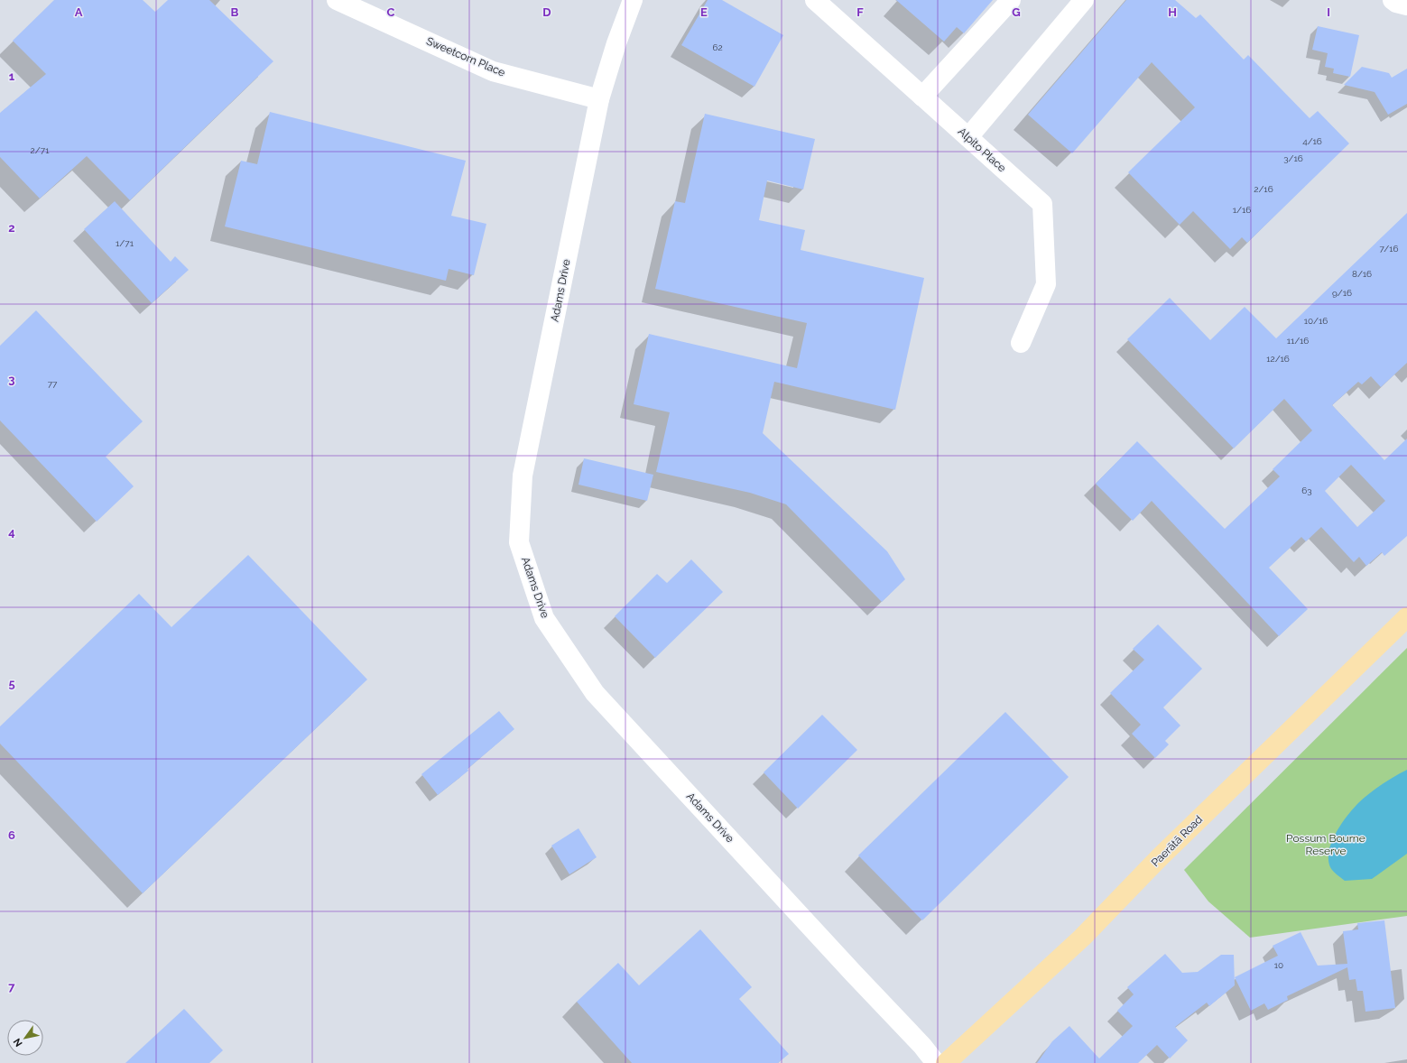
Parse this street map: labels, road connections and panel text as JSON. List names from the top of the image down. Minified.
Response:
{"streets":{"main road":["Paerātā Road"],"street":["Sweetcorn Place","Alpito Place","Adams Drive"]},"crossings":[["Sweetcorn Place","Adams Drive"]],"parks":["Possum Bourne Reserve"],"house_numbers":["62","4/16","2/71","3/16","2/16","1/16","1/71","7/16","8/16","9/16","10/16","11/16","12/16","77","63","10"],"north":"bottom left","grid":{"columns":["A","B","C","D","E","F","G","H","I"],"rows":["1","2","3","4","5","6","7"]}}
